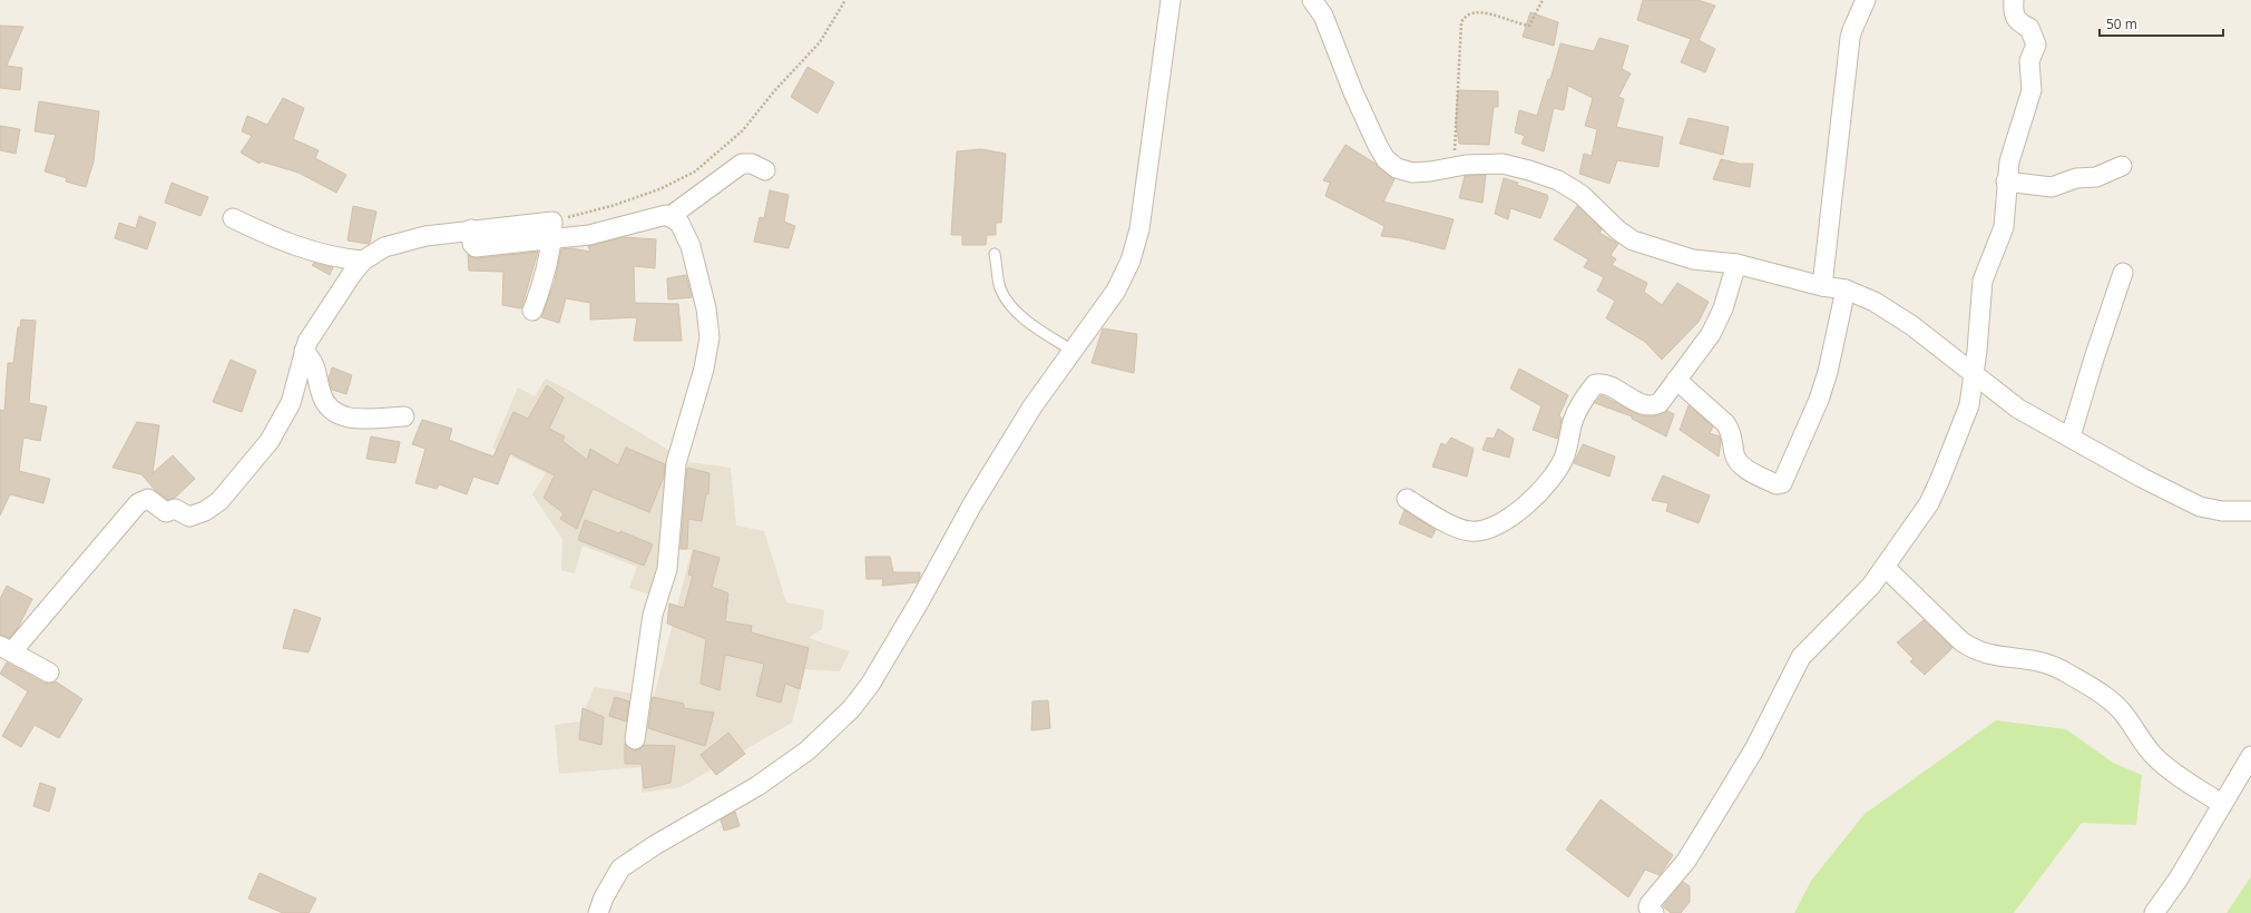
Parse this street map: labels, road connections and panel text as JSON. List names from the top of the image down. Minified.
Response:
{"scale_bar":"50 m"}
